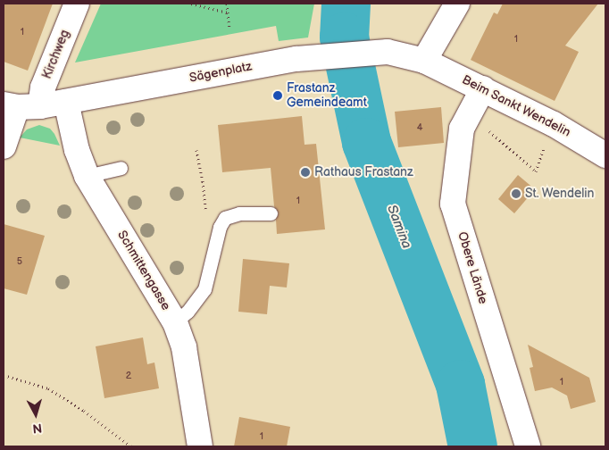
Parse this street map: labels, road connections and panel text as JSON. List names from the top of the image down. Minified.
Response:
{"streets":{"street":["Kirchweg","Sägenplatz","Beim Sankt Wendelin","Obere Lände","Schmittengasse"]},"crossings":[["Kirchweg","Sägenplatz"],["Sägenplatz","Beim Sankt Wendelin"],["Sägenplatz","Schmittengasse"],["Beim Sankt Wendelin","Obere Lände"]],"water":["Samina"],"places":["Frastanz Gemeindeamt","Rathaus Frastanz","St. Wendelin"],"house_numbers":["1","1","4","1","5","2","1","1"],"north":"bottom"}
